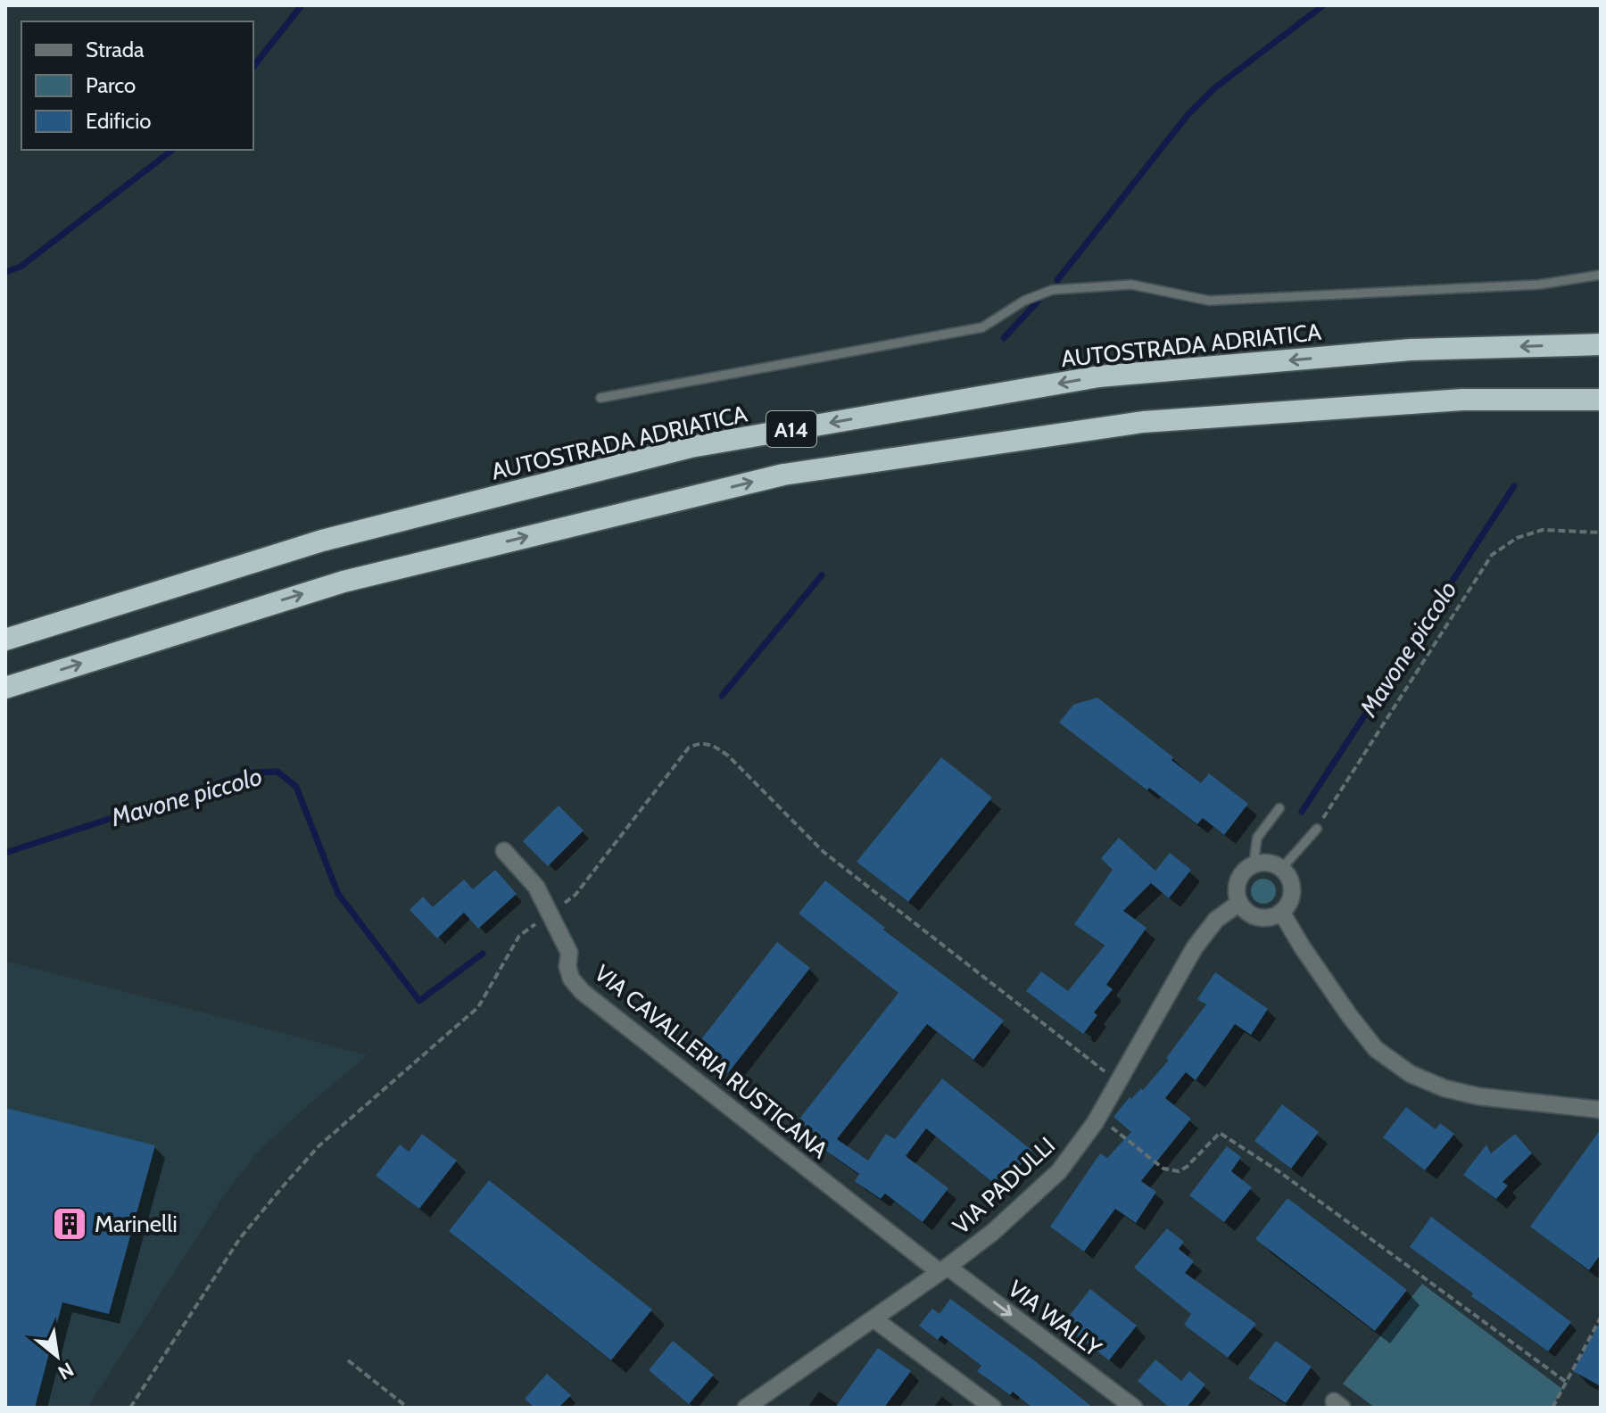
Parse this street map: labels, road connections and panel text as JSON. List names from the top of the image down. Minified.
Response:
{"streets":{"highway":["AUTOSTRADA ADRIATICA","A14"],"street":["VIA CAVALLERIA RUSTICANA","VIA PADULLI","VIA WALLY"]},"crossings":[["VIA CAVALLERIA RUSTICANA","VIA PADULLI"],["VIA CAVALLERIA RUSTICANA","VIA WALLY"],["VIA PADULLI","VIA WALLY"]],"water":["Mavone piccolo"],"places":{"building":["Marinelli"]},"legend":["Strada","Parco","Edificio"],"north":"bottom right"}
